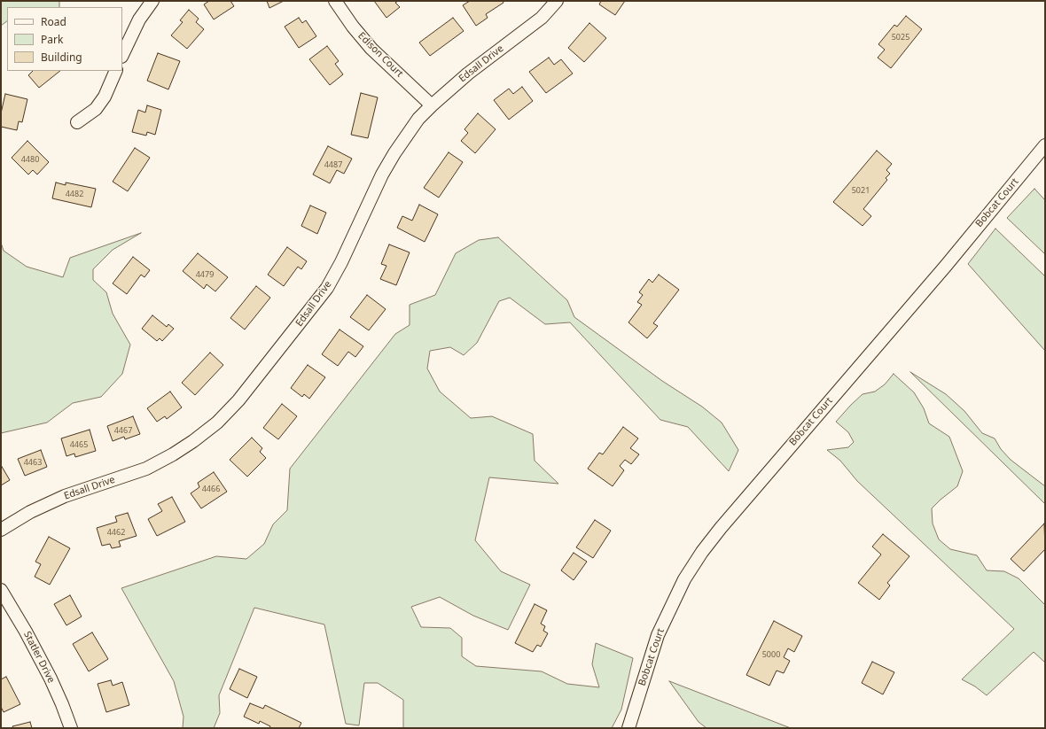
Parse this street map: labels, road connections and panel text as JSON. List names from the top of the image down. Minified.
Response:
{"streets":{"street":["Edison Court","Edsall Drive","Bobcat Court","Statler Drive"]},"crossings":[["Edison Court","Edsall Drive"]],"house_numbers":["5025","4480","4487","5021","4482","4479","4467","4465","4463","4466","4462","5000"],"legend":["Road","Park","Building"]}
